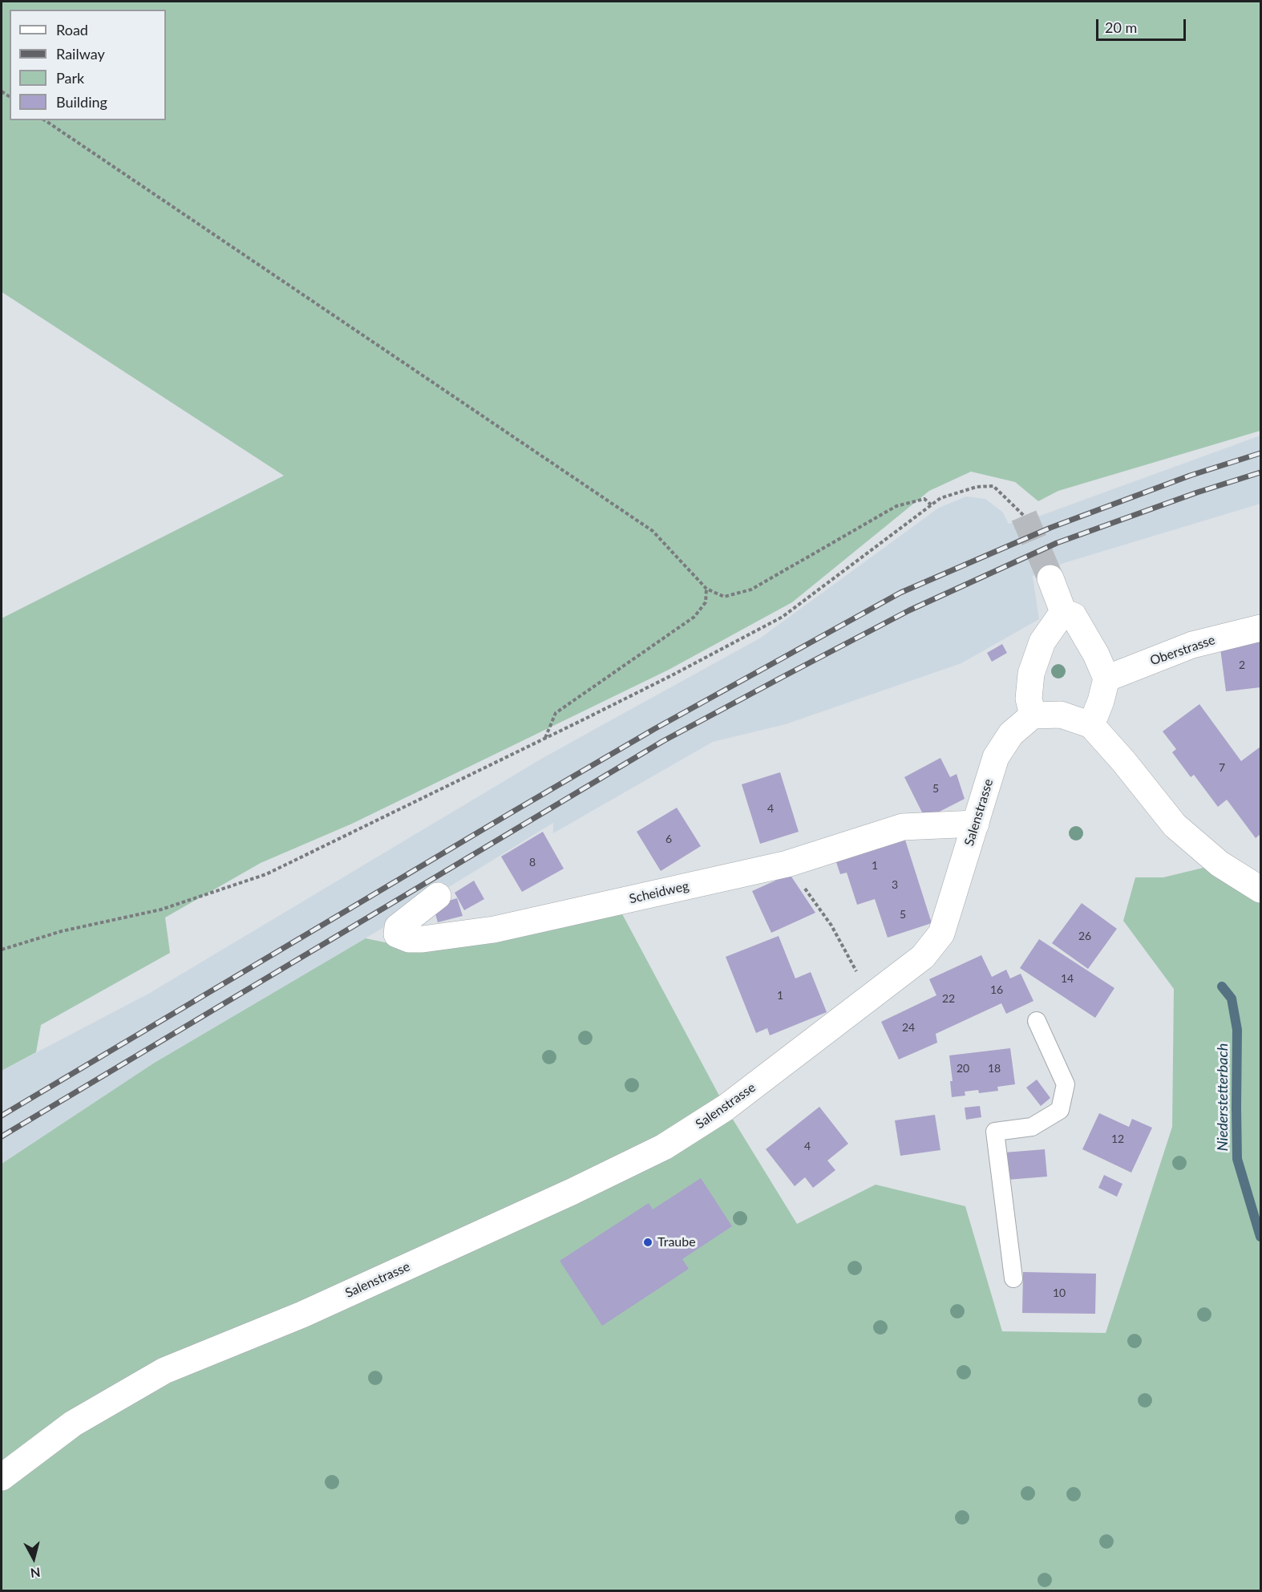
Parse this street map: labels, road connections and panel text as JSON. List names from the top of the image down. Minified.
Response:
{"streets":{"street":["Oberstrasse","Salenstrasse","Scheidweg"]},"crossings":[["Salenstrasse","Scheidweg"]],"water":["Niederstetterbach"],"places":["Traube"],"house_numbers":["2","7","5","4","6","8","1","3","5","26","14","16","1","22","24","20","18","12","4","10"],"legend":["Road","Railway","Park","Building"],"scale_bar":"20 m","north":"bottom"}
